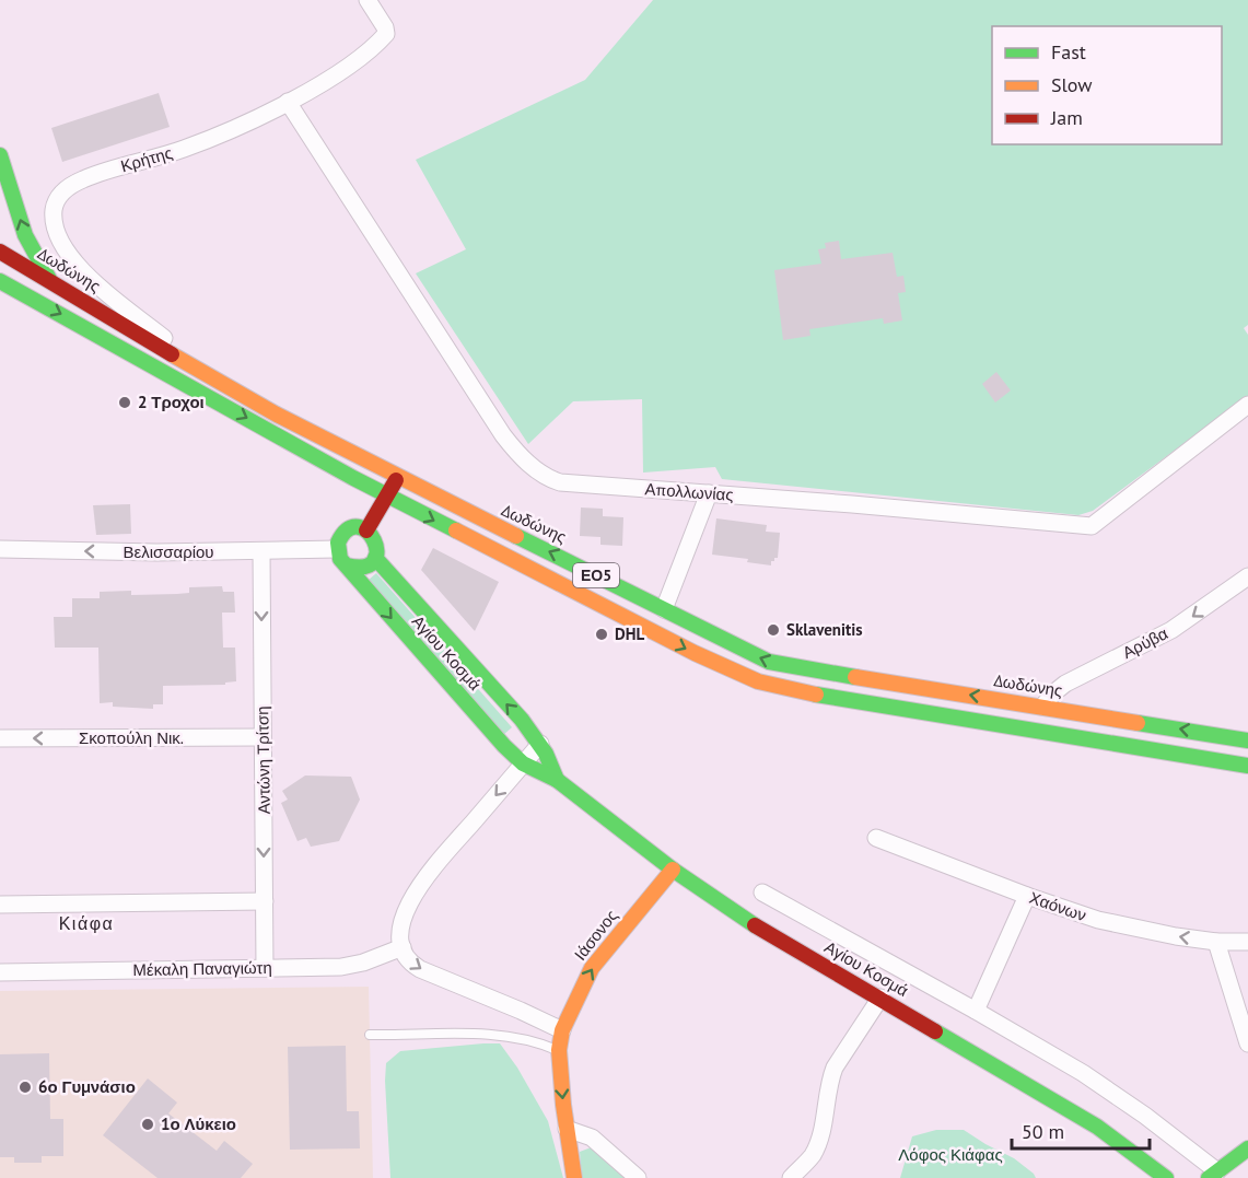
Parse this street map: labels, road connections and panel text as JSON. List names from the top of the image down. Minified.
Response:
{"streets":{"main road":["Δωδώνης","ΕΟ5","Αγίου Κοσμά","Ιάσονος"],"street":["Κρήτης","Απολλωνίας","Βελισσαρίου","Αρύβα","Σκοπούλη Νικ.","Αντώνη Τρίτση","Χαόνων","Μέκαλη Παναγιώτη"]},"crossings":[["Κρήτης","Δωδώνης"],["Κρήτης","Απολλωνίας"],["Δωδώνης","Αρύβα"],["Βελισσαρίου","Αγίου Κοσμά"],["Βελισσαρίου","Αντώνη Τρίτση"],["Αγίου Κοσμά","Ιάσονος"],["Σκοπούλη Νικ.","Αντώνη Τρίτση"],["Αντώνη Τρίτση","Μέκαλη Παναγιώτη"]],"one_way":["Βελισσαρίου","Αρύβα","Σκοπούλη Νικ.","Αντώνη Τρίτση"],"districts":["Κιάφα"],"parks":["Λόφος Κιάφας"],"places":["2 Τροχοι","Sklavenitis","DHL","6ο Γυμνάσιο","1ο Λύκειο"],"legend":["Fast","Slow","Jam"],"scale_bar":"50 m"}
